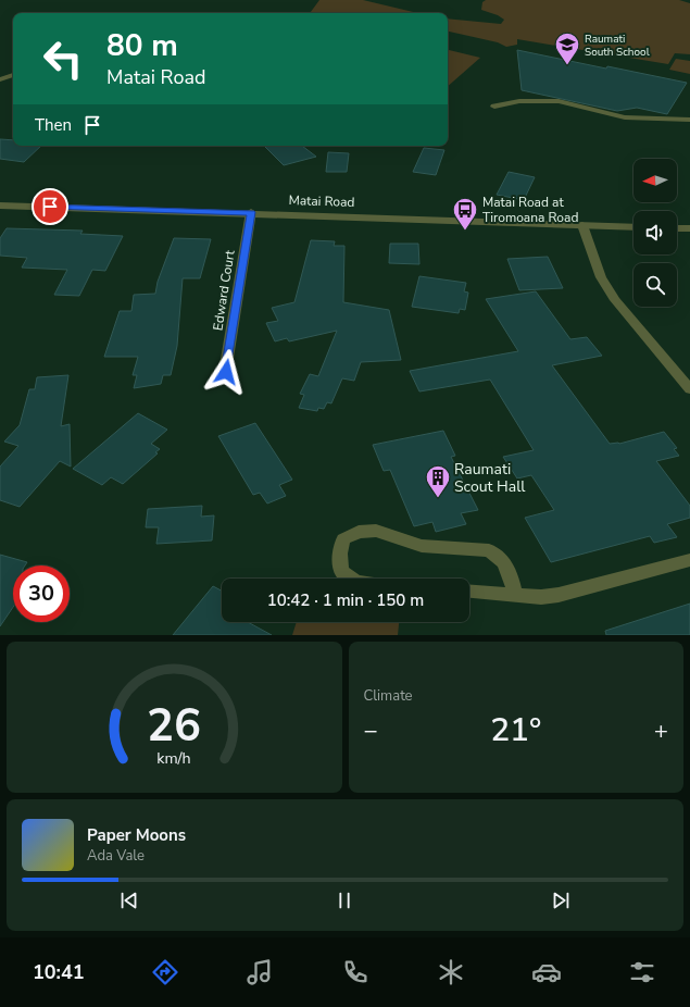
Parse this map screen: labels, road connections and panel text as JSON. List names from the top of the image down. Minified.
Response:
{"streets":{"street":["Matai Road","Edward Court"]},"crossings":[["Matai Road","Edward Court"]],"places":{"school or university":["Raumati South School"],"bus stop":["Matai Road at Tiromoana Road"],"building":["Raumati Scout Hall"]},"north":"left","page":{"turn":["80 m","Matai Road"],"then":"Then","limit":"30","trip":"10:42 · 1 min · 150 m","tile":"Climate","heat":["−","21°","+"],"song":["Paper Moons","Ada Vale"],"tabs":"10:41","gauge":["26","km/h"]}}
